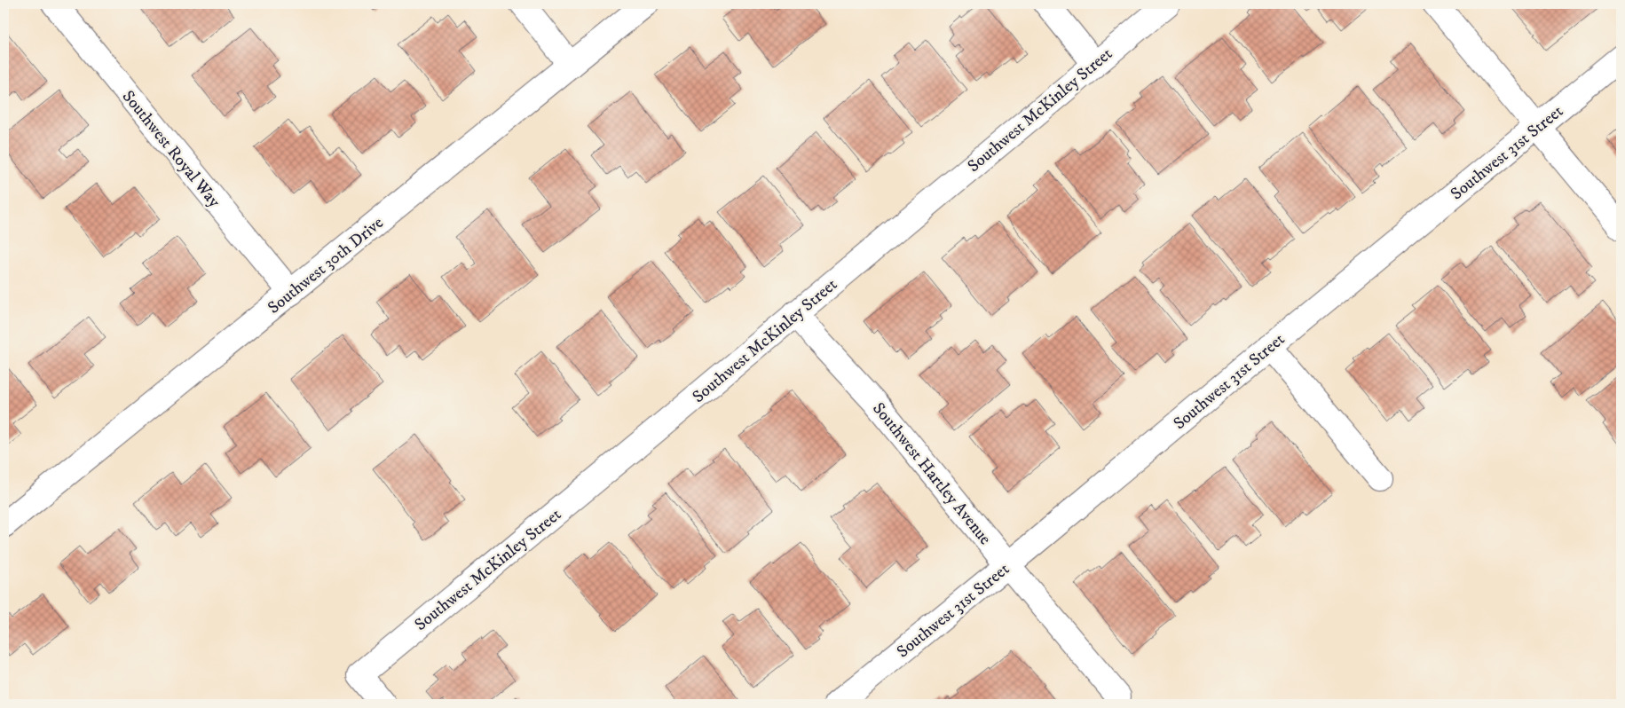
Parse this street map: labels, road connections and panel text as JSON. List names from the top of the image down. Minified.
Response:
{"streets":{"street":["Southwest McKinley Street","Southwest Royal Way","Southwest 31st Street","Southwest 30th Drive","Southwest Hartley Avenue"]},"crossings":[["Southwest McKinley Street","Southwest Hartley Avenue"],["Southwest Royal Way","Southwest 30th Drive"],["Southwest 31st Street","Southwest Hartley Avenue"]]}
